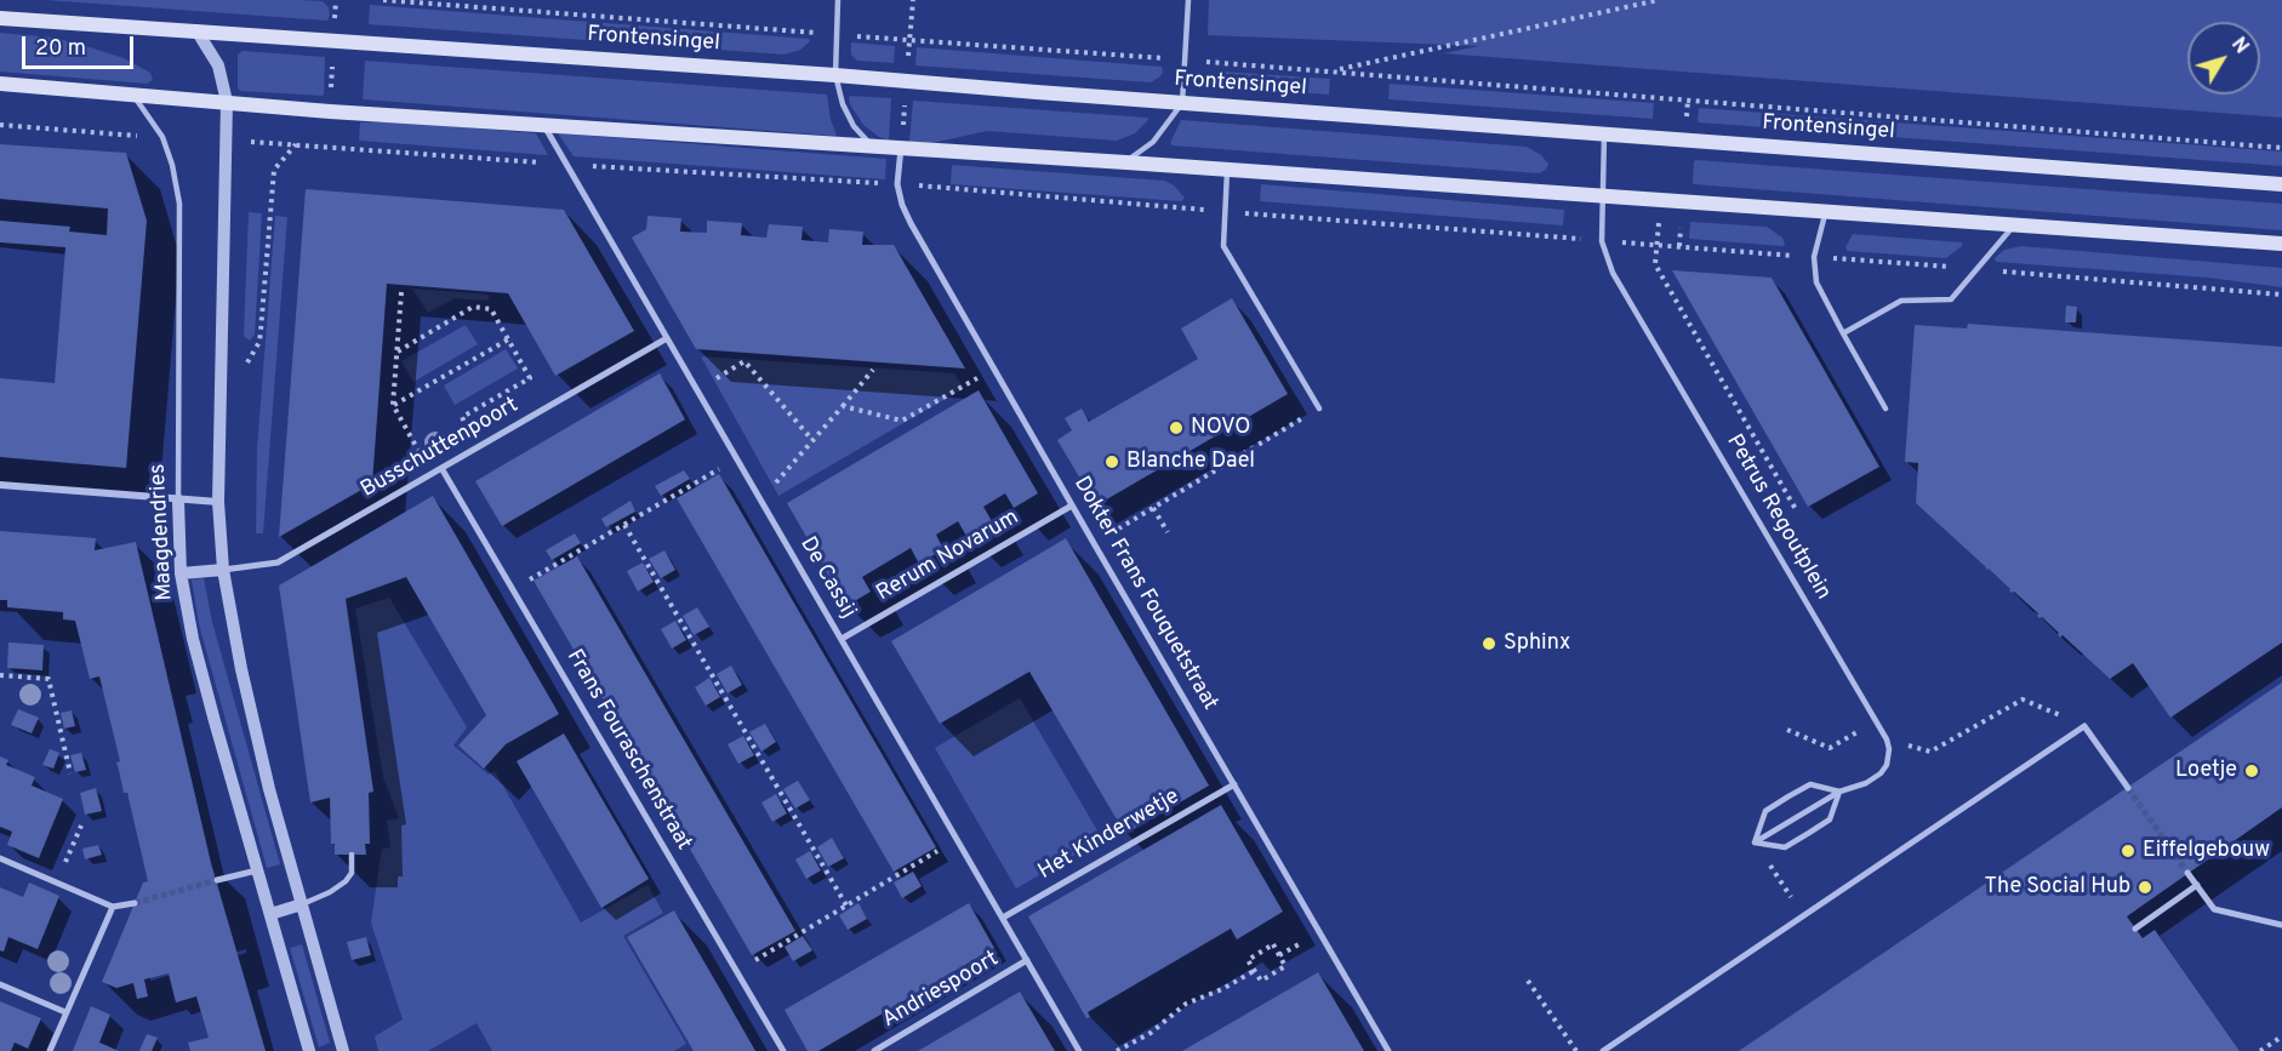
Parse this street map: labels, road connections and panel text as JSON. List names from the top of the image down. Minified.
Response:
{"streets":{"main road":["Frontensingel"],"street":["Busschuttenpoort","Maagdendries","Rerum Novarum","De Cassij","Dokter Frans Fouquetstraat","Frans Fouraschenstraat","Het Kinderwetje","Andriespoort"],"lane":["Petrus Regoutplein"]},"crossings":[["Frontensingel","Petrus Regoutplein"],["Busschuttenpoort","De Cassij"],["Busschuttenpoort","Frans Fouraschenstraat"],["Rerum Novarum","De Cassij"],["Rerum Novarum","Dokter Frans Fouquetstraat"],["De Cassij","Het Kinderwetje"],["De Cassij","Andriespoort"],["Dokter Frans Fouquetstraat","Het Kinderwetje"]],"places":["NOVO","Blanche Dael","Sphinx","Loetje","Eiffelgebouw","The Social Hub"],"scale_bar":"20 m","north":"top right"}
